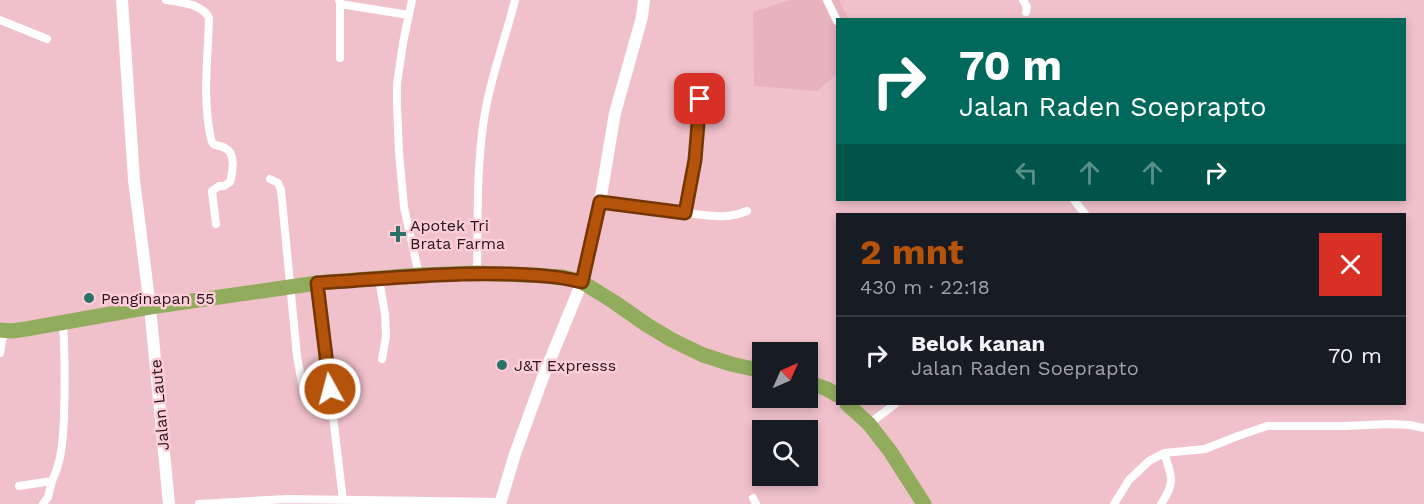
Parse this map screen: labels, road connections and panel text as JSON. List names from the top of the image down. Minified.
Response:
{"streets":{"street":["Jalan Laute"]},"places":{"health":["Apotek Tri Brata Farma"],"other":["Penginapan 55","J&T Expresss"]},"north":"top right","page":{"turn":["70 m","Jalan Raden Soeprapto"],"heading":["2 mnt","430 m · 22:18"],"list":[{"name":"Belok kanan","note":"Jalan Raden Soeprapto","value":"70 m"}]}}
